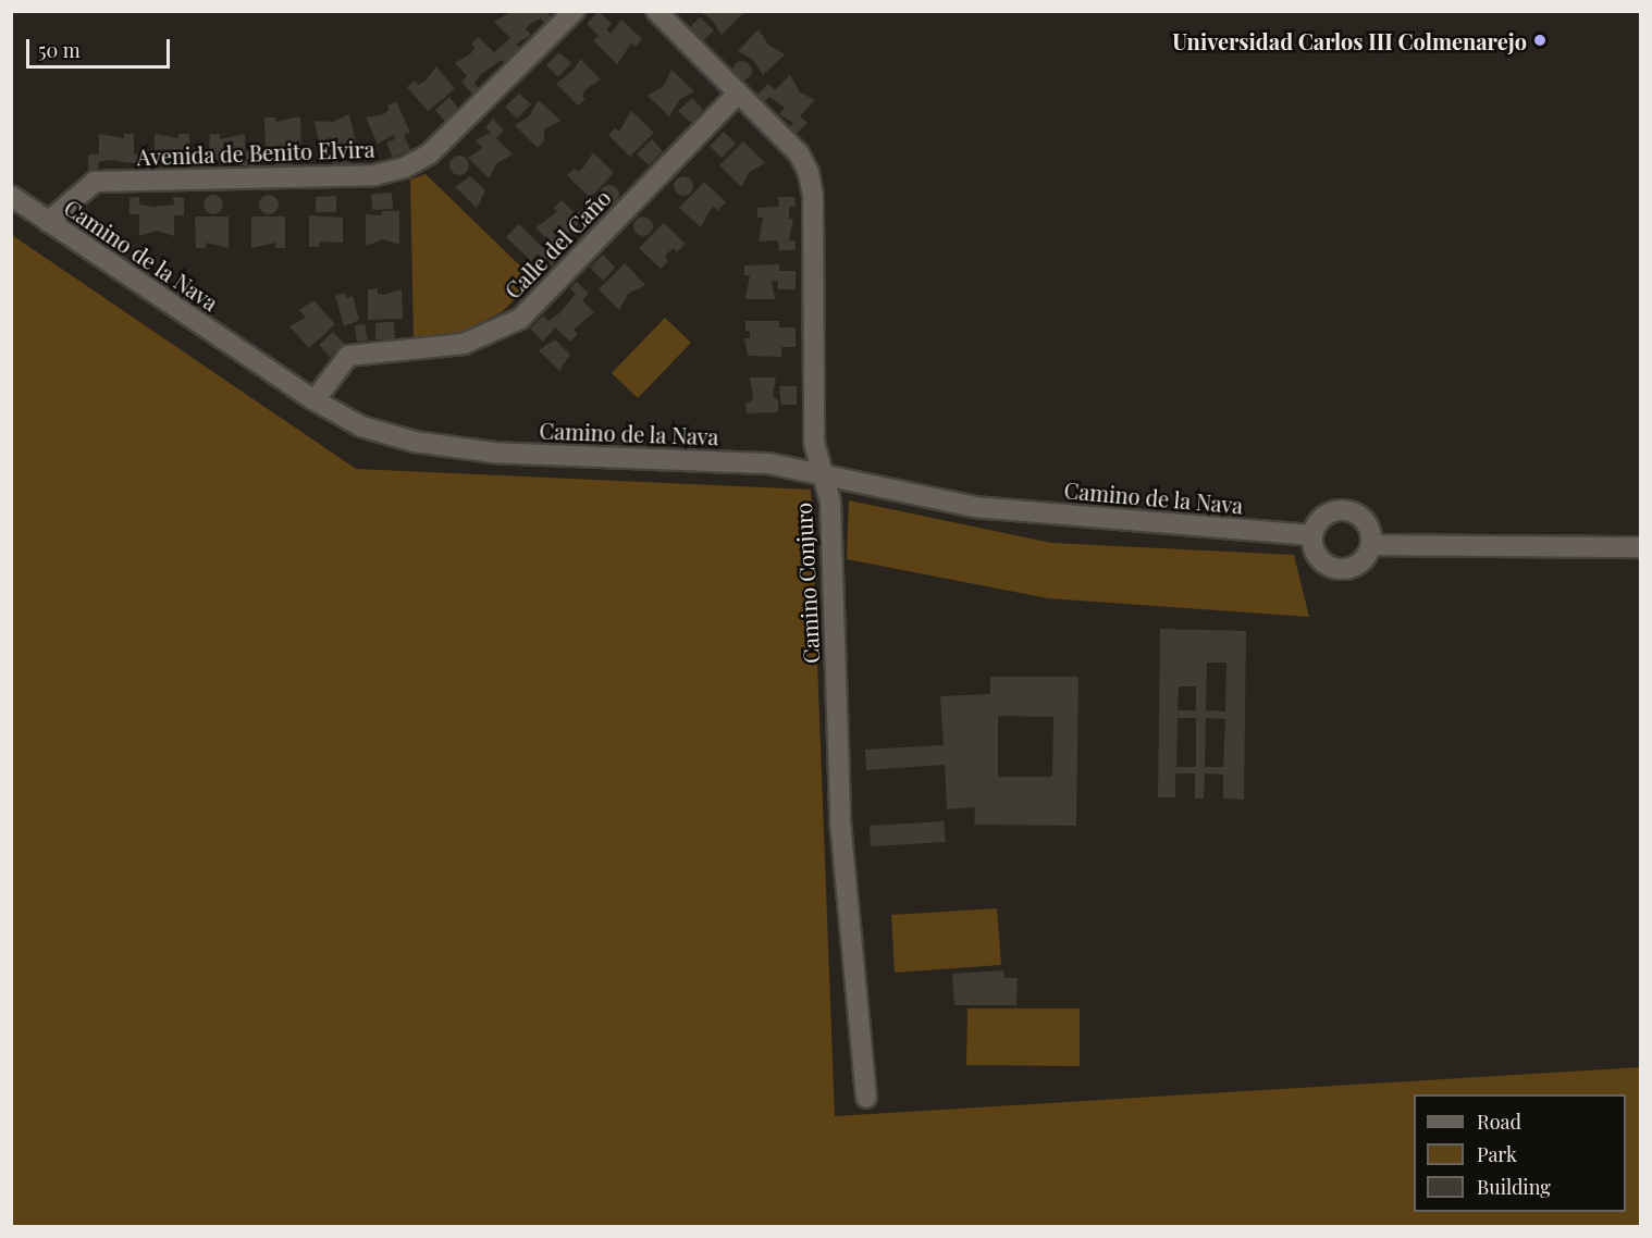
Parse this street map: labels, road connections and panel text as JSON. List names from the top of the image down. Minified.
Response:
{"streets":{"street":["Avenida de Benito Elvira","Calle del Caño","Camino de la Nava","Camino Conjuro"]},"crossings":[["Avenida de Benito Elvira","Camino de la Nava"],["Calle del Caño","Camino de la Nava"],["Calle del Caño","Camino Conjuro"],["Camino de la Nava","Camino Conjuro"]],"places":["Universidad Carlos III Colmenarejo"],"legend":["Road","Park","Building"],"scale_bar":"50 m"}
